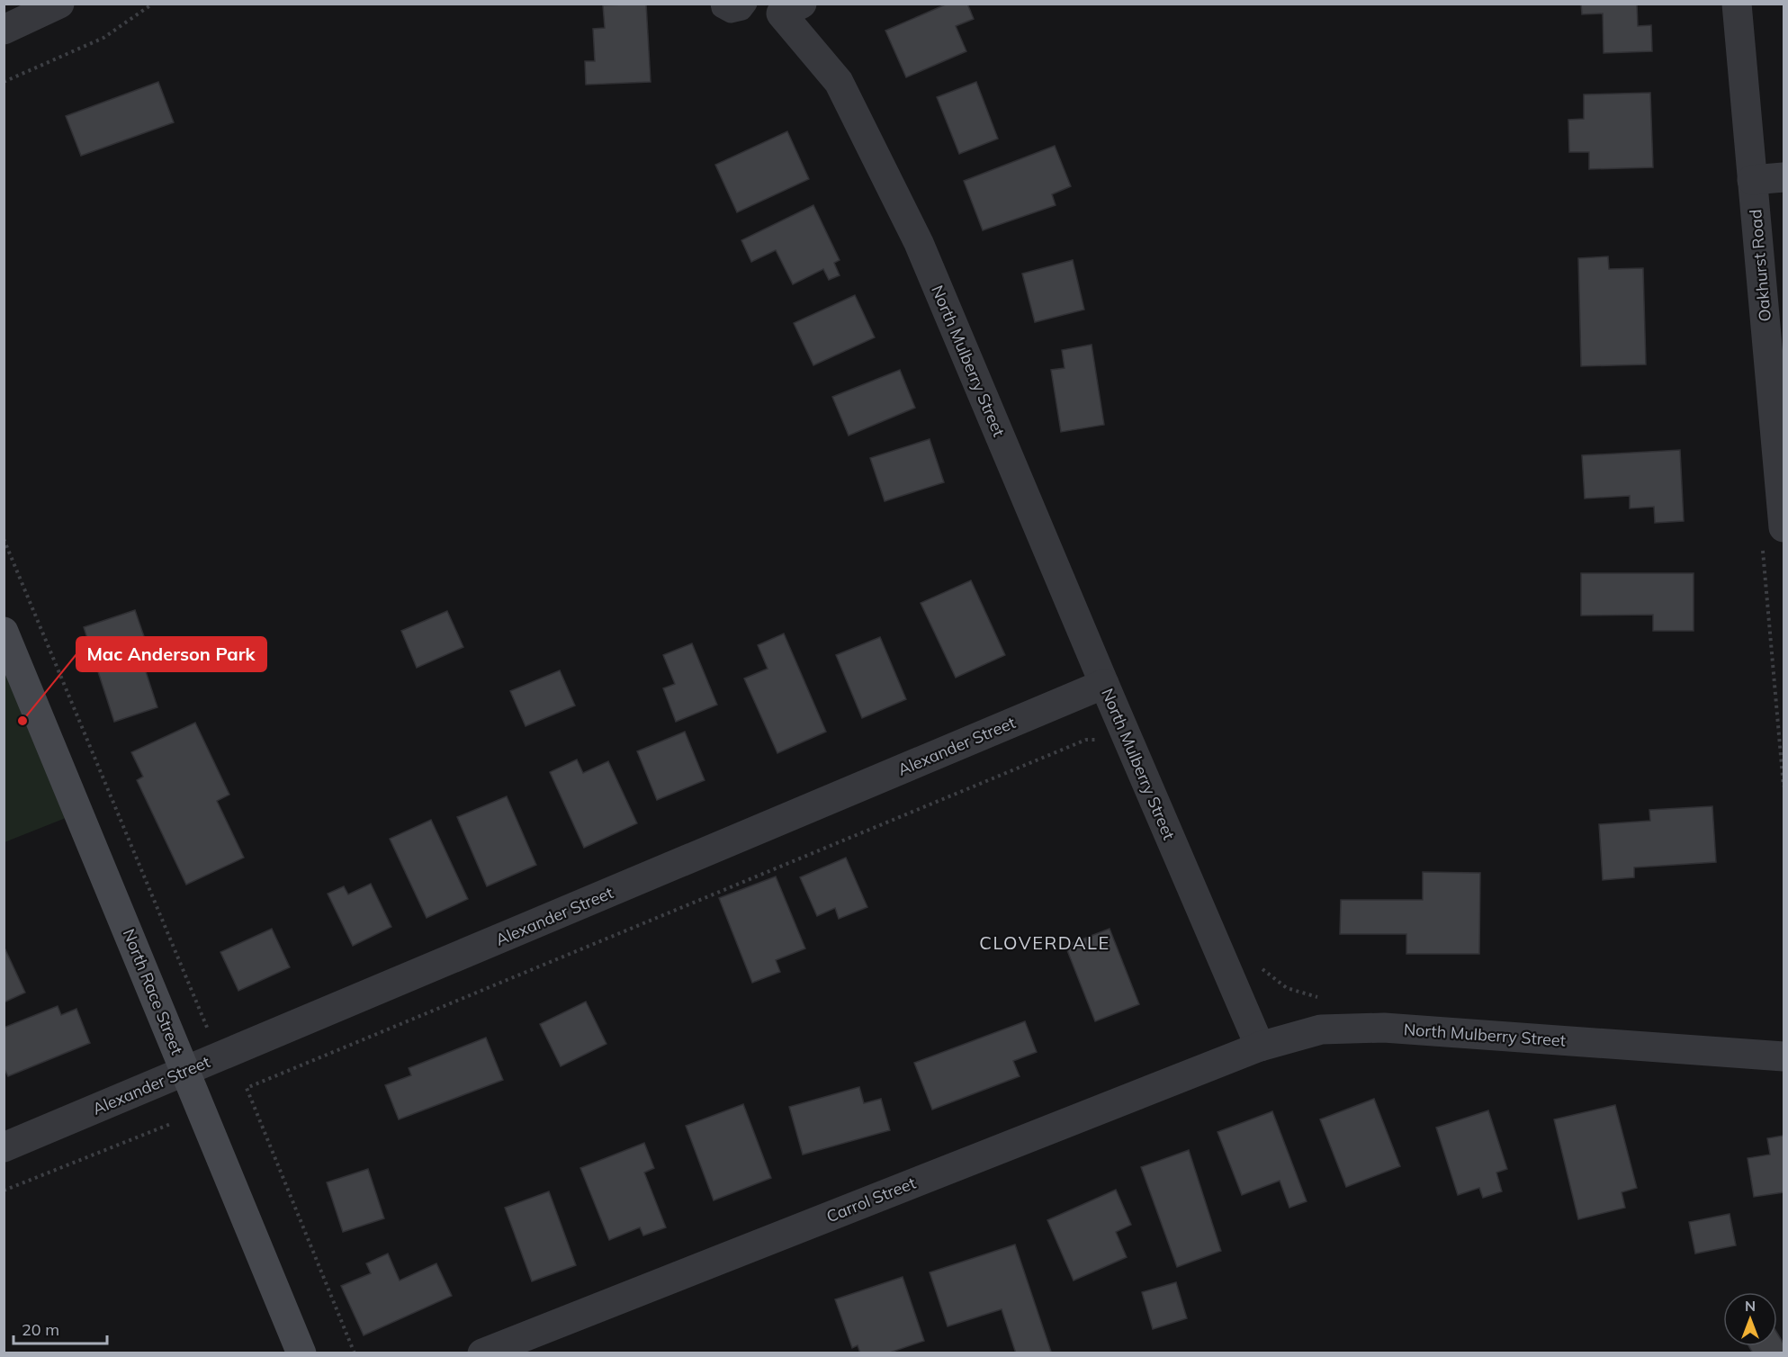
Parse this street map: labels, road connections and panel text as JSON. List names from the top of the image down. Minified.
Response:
{"streets":{"street":["Oakhurst Road","North Mulberry Street","Alexander Street","North Race Street","Carrol Street"]},"crossings":[["North Mulberry Street","Alexander Street"],["North Mulberry Street","Carrol Street"],["Alexander Street","North Race Street"]],"districts":["CLOVERDALE"],"places":["Mac Anderson Park"],"scale_bar":"20 m","north":"top"}
